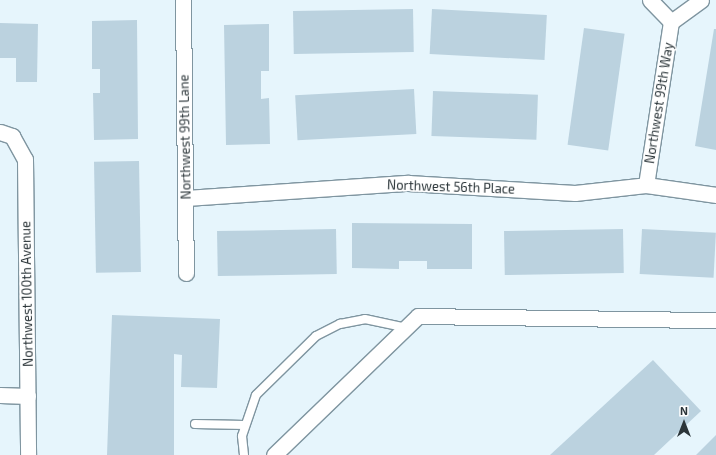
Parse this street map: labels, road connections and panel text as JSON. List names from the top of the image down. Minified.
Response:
{"streets":{"street":["Northwest 99th Way","Northwest 99th Lane","Northwest 56th Place","Northwest 100th Avenue"]},"crossings":[["Northwest 99th Way","Northwest 56th Place"],["Northwest 99th Lane","Northwest 56th Place"]],"north":"top"}
